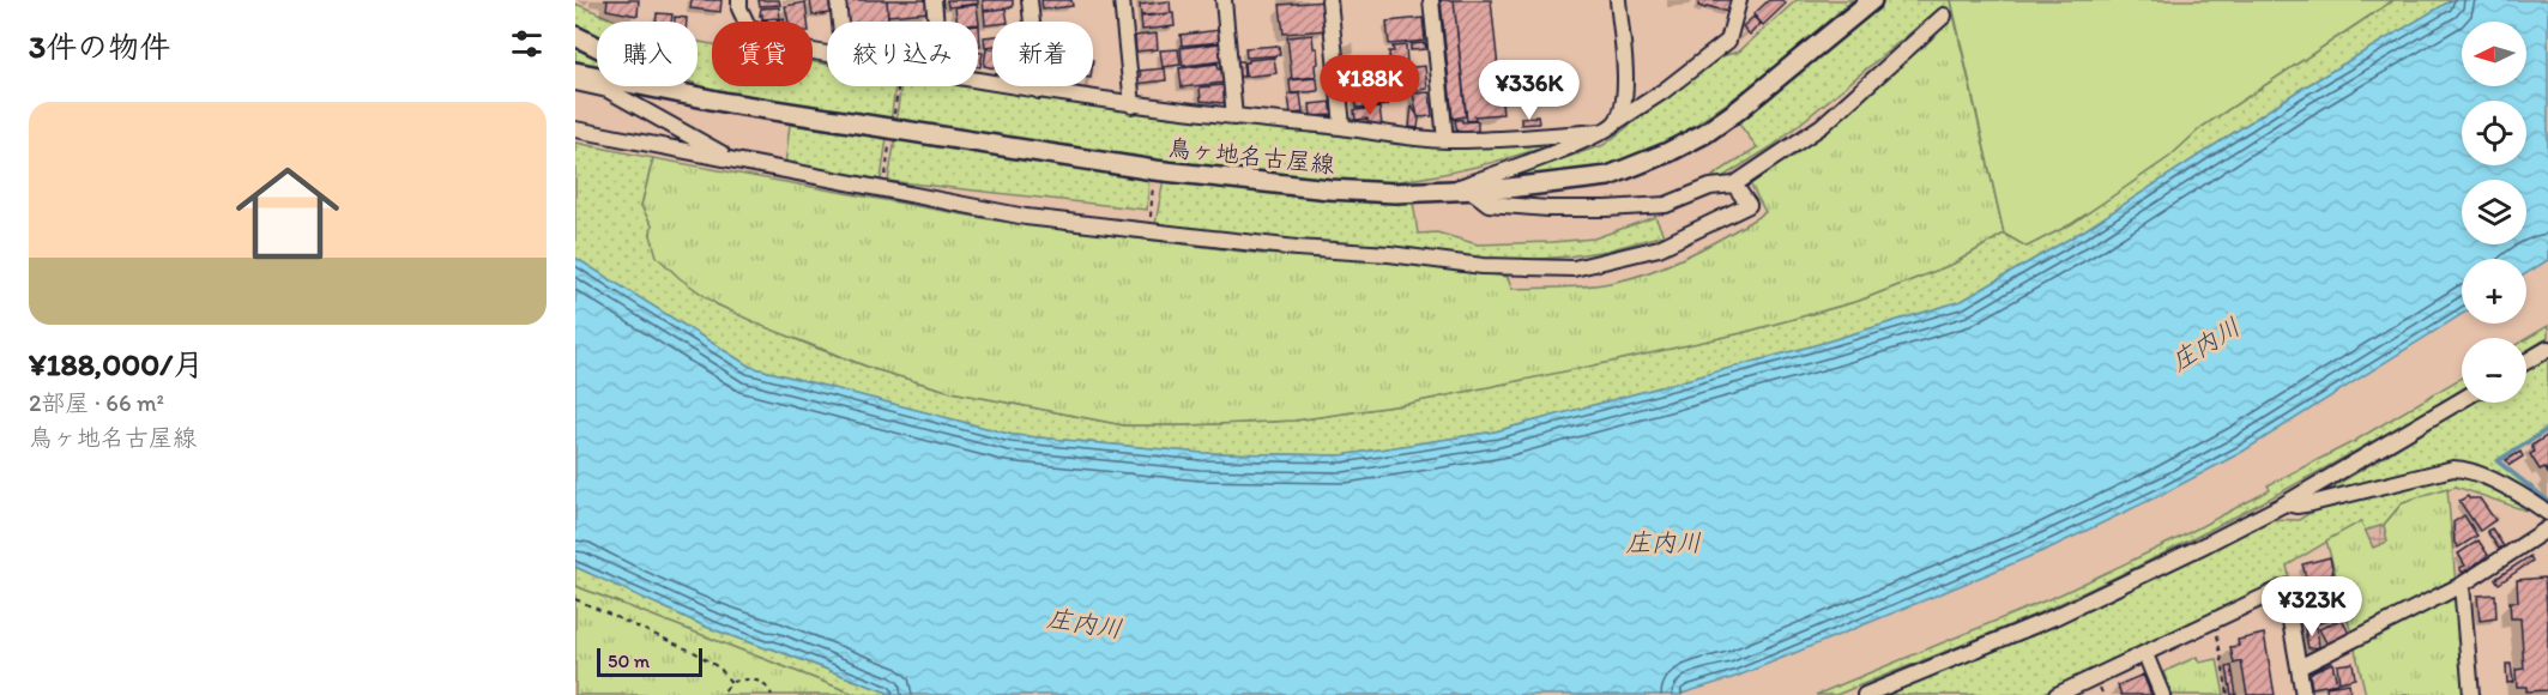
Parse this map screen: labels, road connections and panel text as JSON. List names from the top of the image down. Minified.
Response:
{"streets":{"main road":["鳥ヶ地名古屋線"]},"water":["庄内川"],"scale_bar":"50 m","north":"left","page":{"heading":"3件の物件","map_buttons":["+","−"],"chip":["購入","賃貸","絞り込み","新着"],"price":["¥188K","¥336K","¥323K"],"list":[{"name":"¥188,000/月","note":"2部屋 · 66 m² · 鳥ヶ地名古屋線"}],"scale":"50 m"}}
